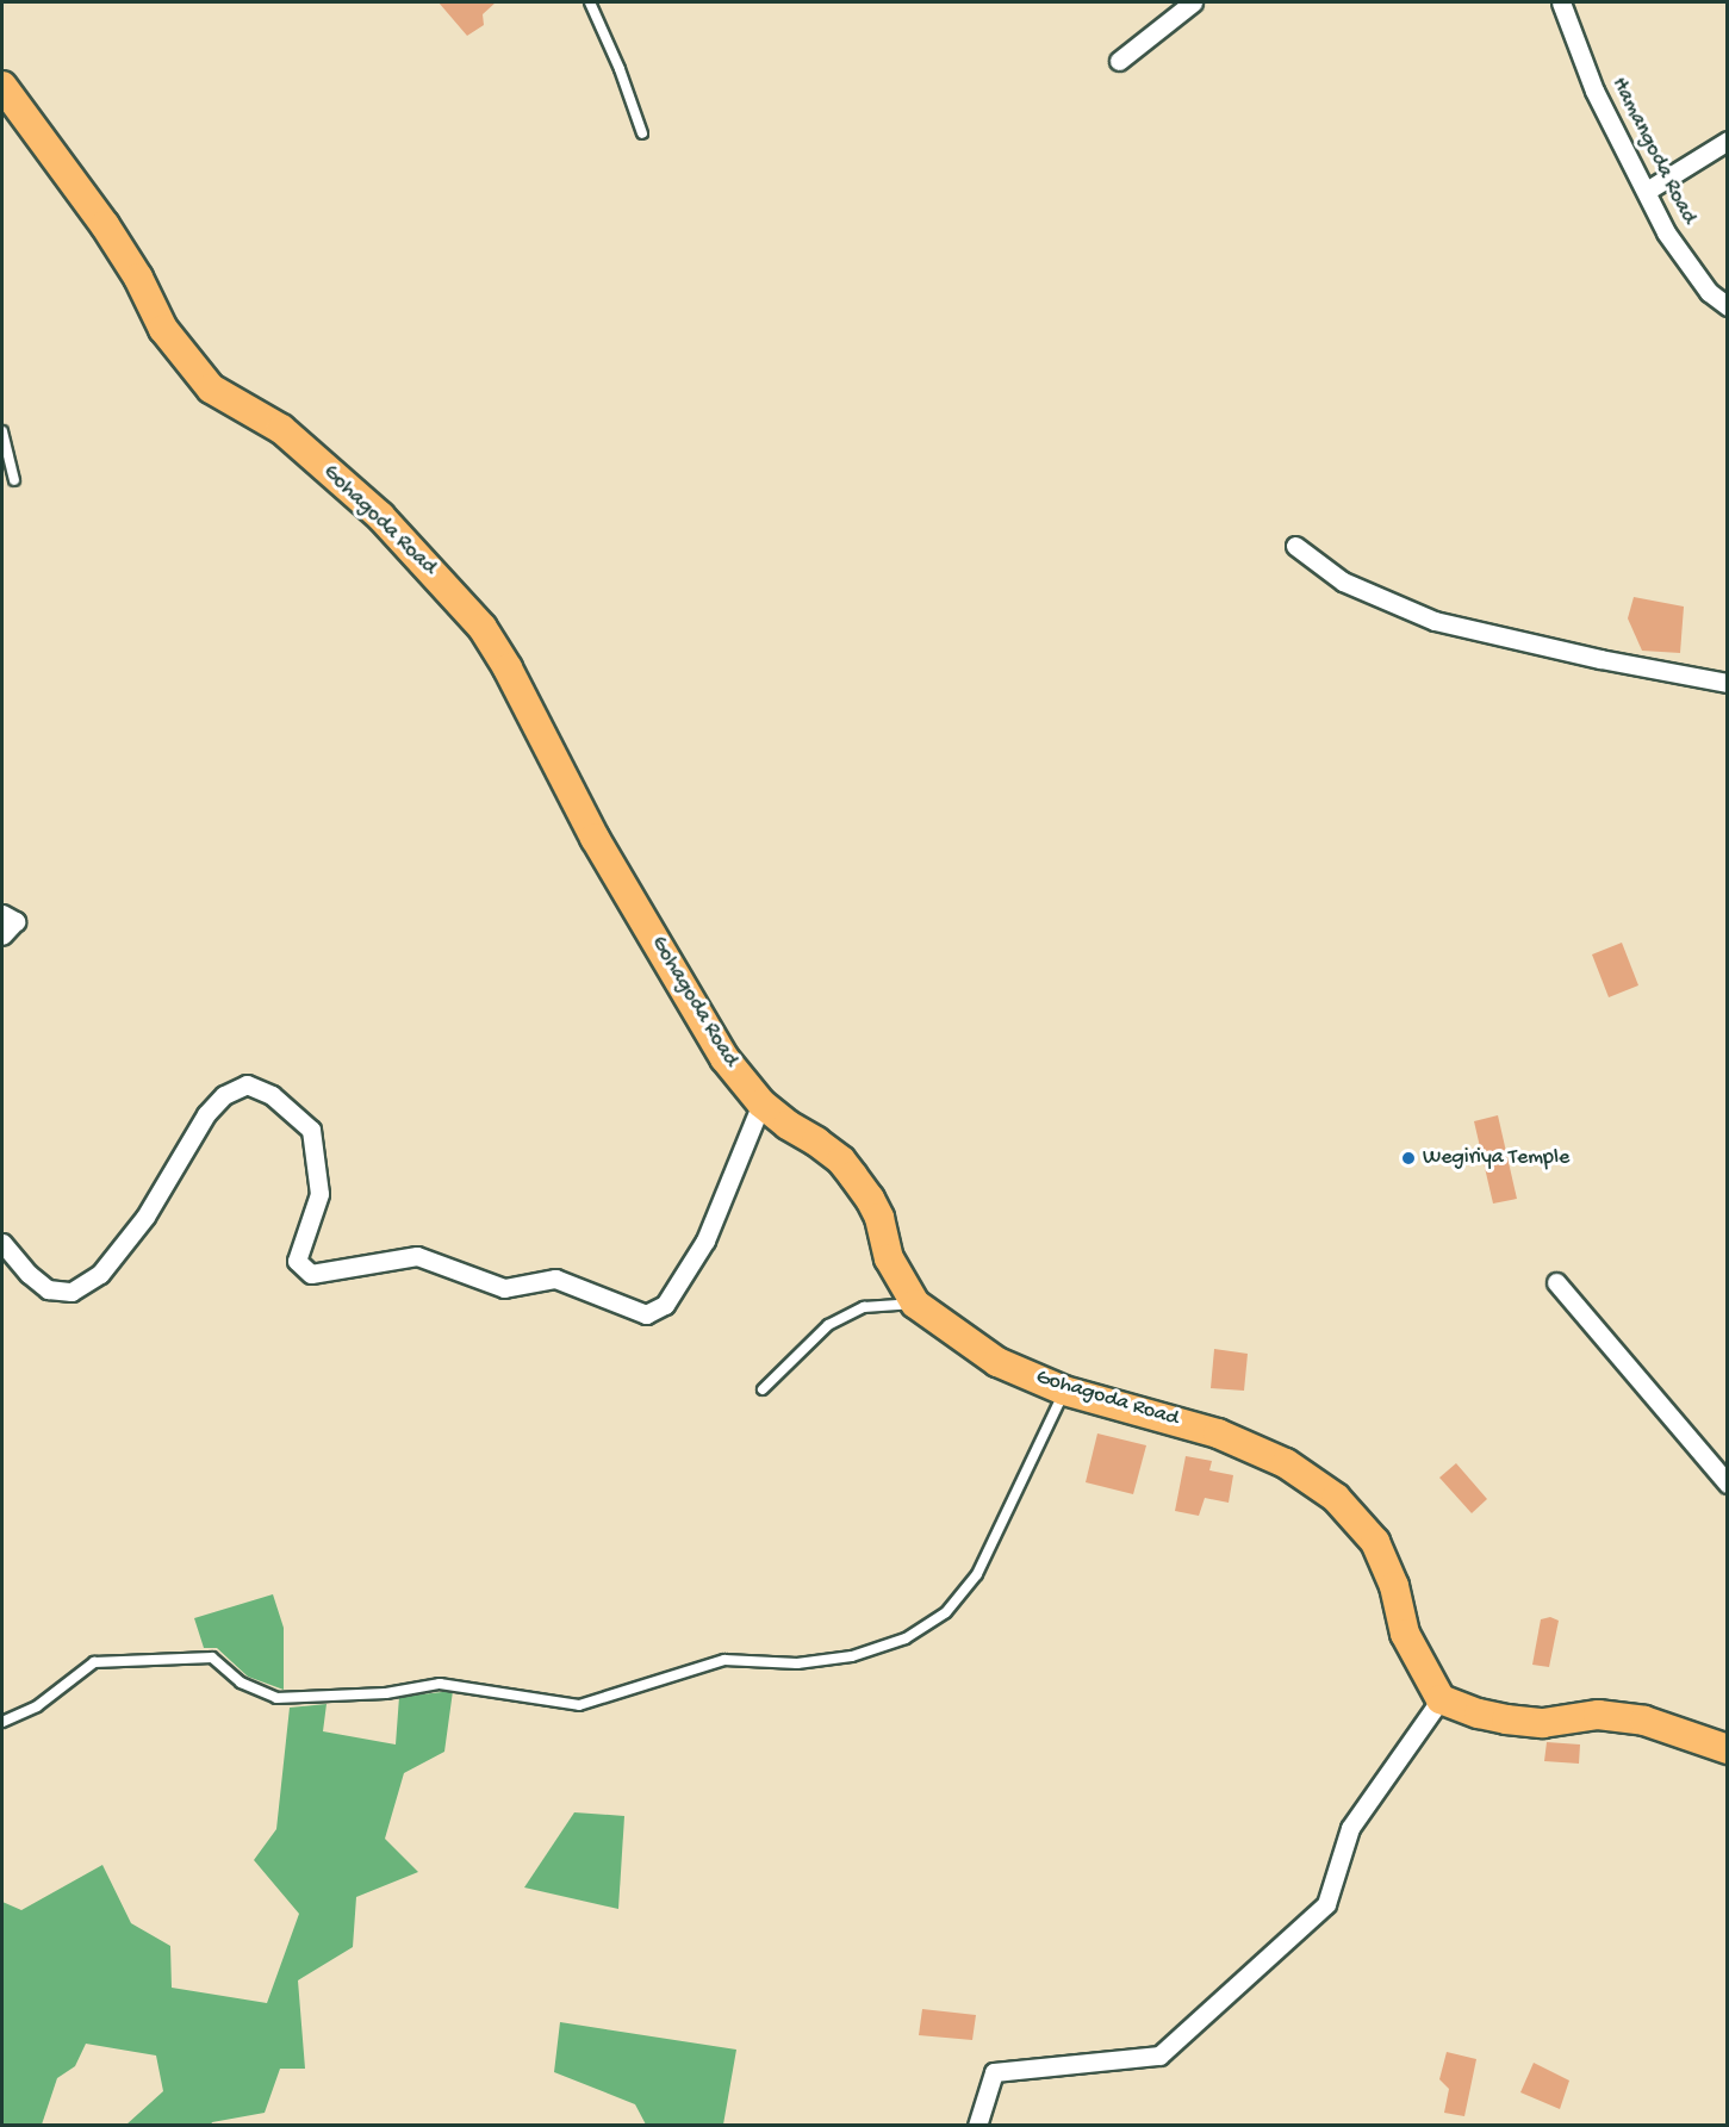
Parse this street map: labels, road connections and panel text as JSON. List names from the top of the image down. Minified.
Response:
{"streets":{"main road":["Gohagoda Road"],"street":["Hamangoda Road"]},"places":["Wegiriya Temple"]}
